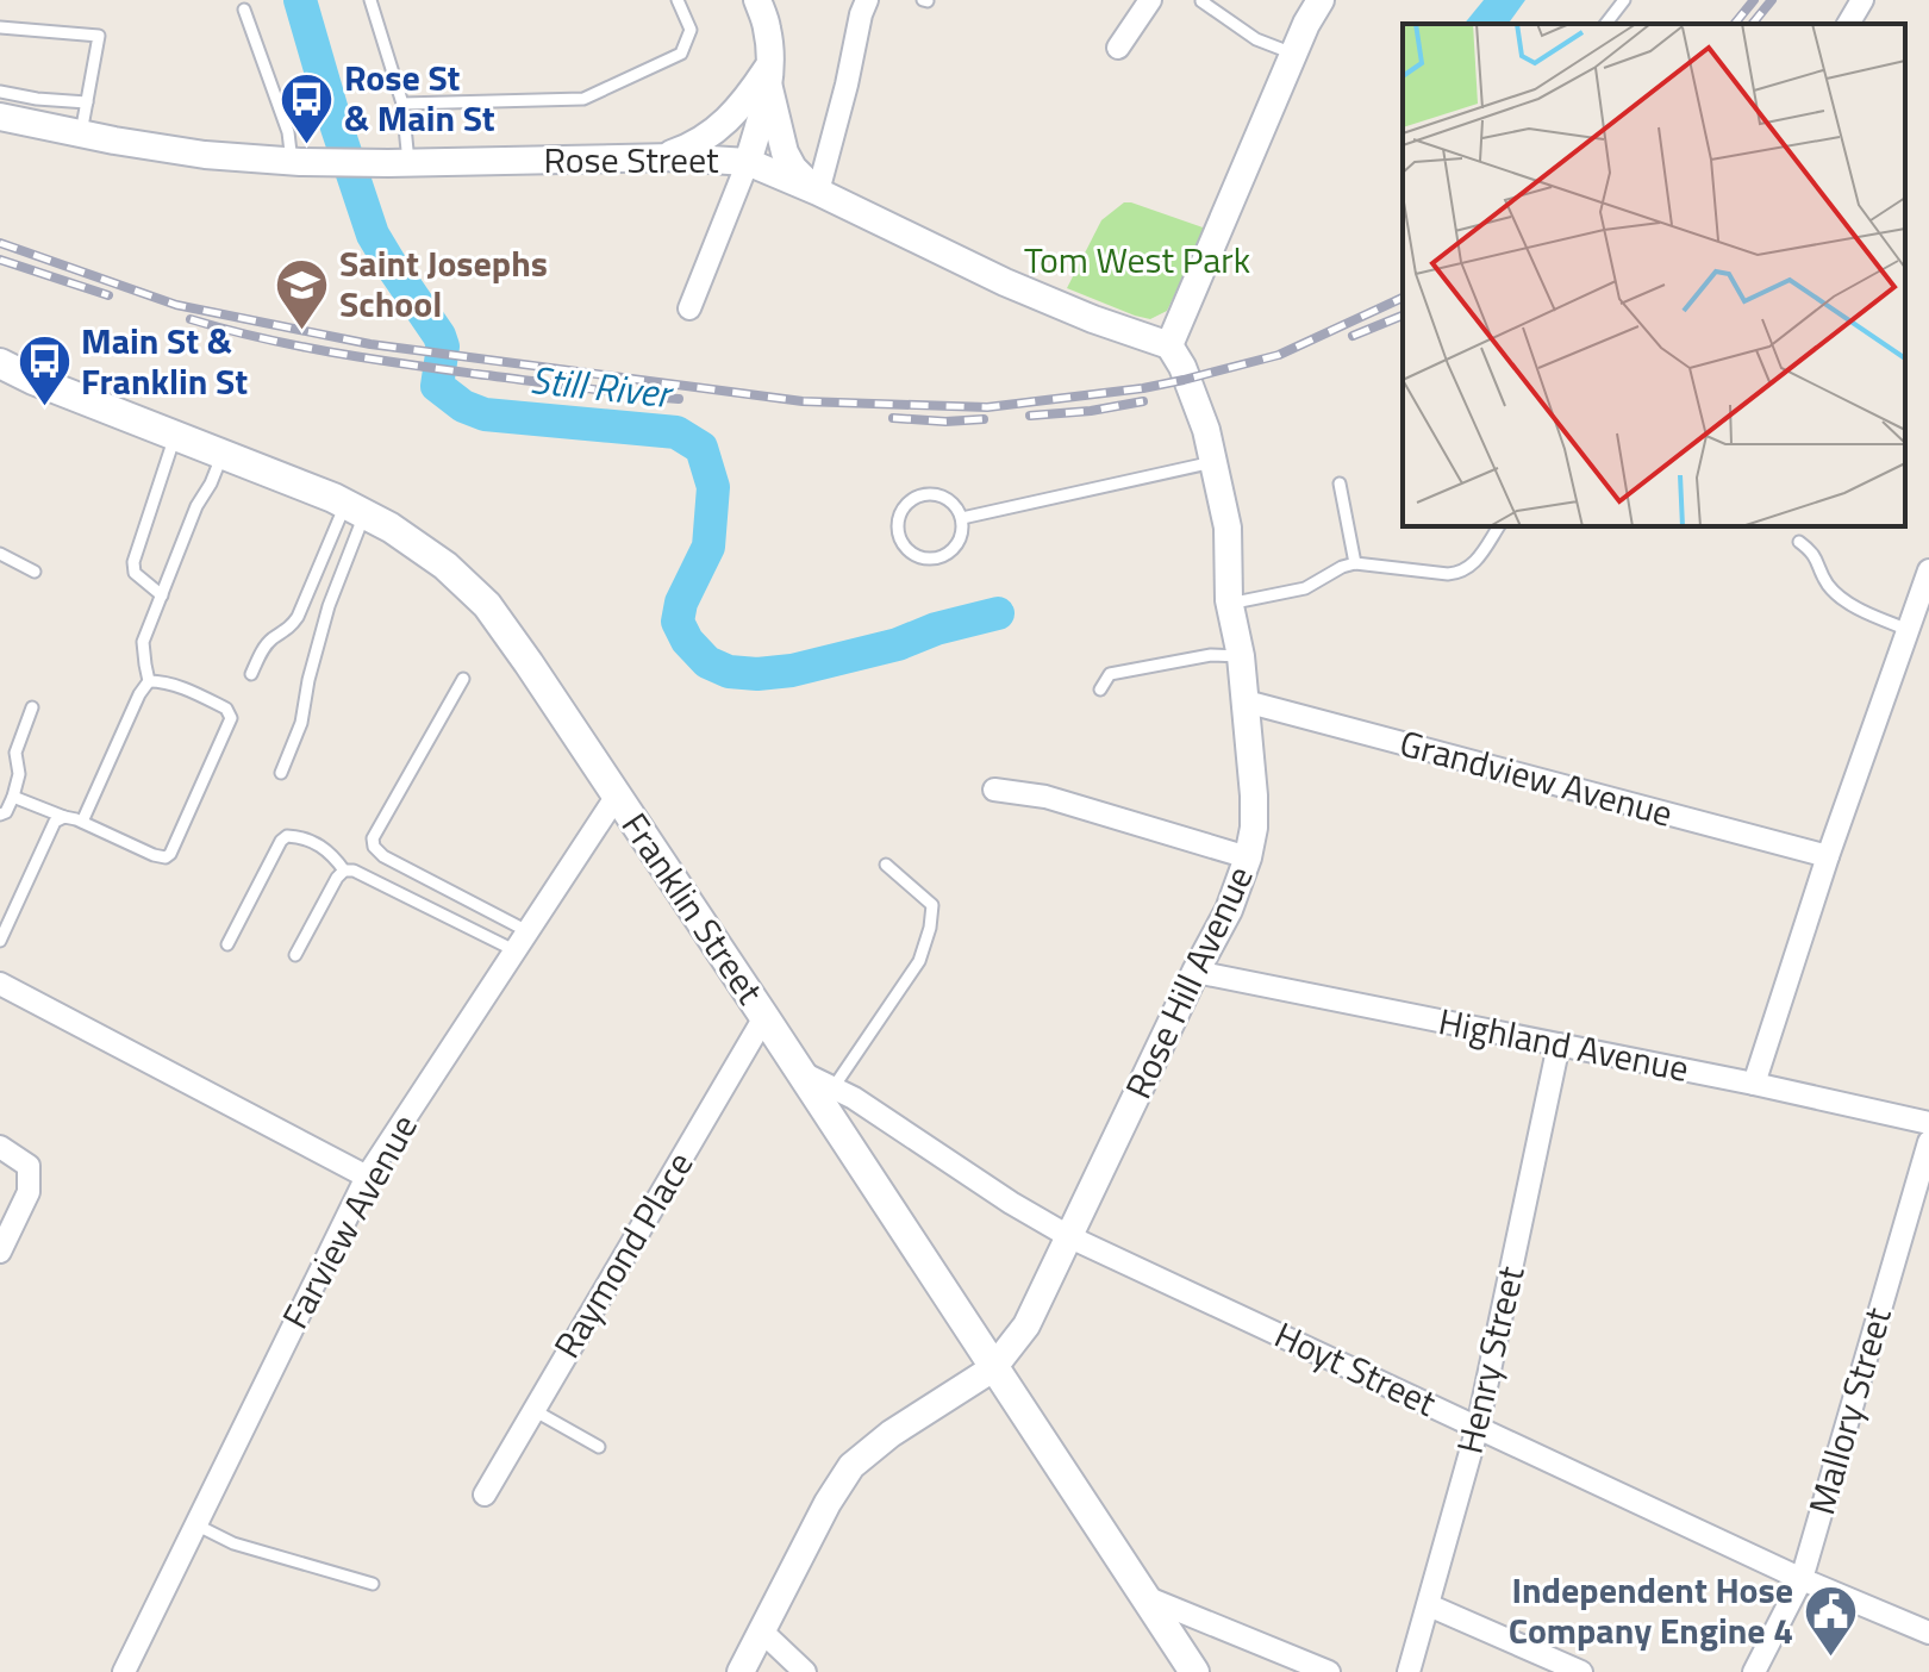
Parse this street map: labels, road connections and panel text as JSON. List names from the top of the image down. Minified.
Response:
{"streets":{"main road":["Franklin Street"],"street":["Rose Street","Grandview Avenue","Rose Hill Avenue","Highland Avenue","Farview Avenue","Raymond Place","Henry Street","Hoyt Street","Mallory Street"]},"crossings":[["Rose Street","Rose Hill Avenue"],["Grandview Avenue","Rose Hill Avenue"],["Franklin Street","Rose Hill Avenue"],["Franklin Street","Farview Avenue"],["Franklin Street","Raymond Place"],["Franklin Street","Hoyt Street"],["Rose Hill Avenue","Highland Avenue"],["Rose Hill Avenue","Hoyt Street"],["Highland Avenue","Henry Street"],["Henry Street","Hoyt Street"],["Hoyt Street","Mallory Street"]],"water":["Still River"],"parks":["Tom West Park"],"places":{"bus stop":["Rose St & Main St","Main St & Franklin St"],"school or university":["Saint Josephs School"],"public building":["Independent Hose Company Engine 4"]}}
